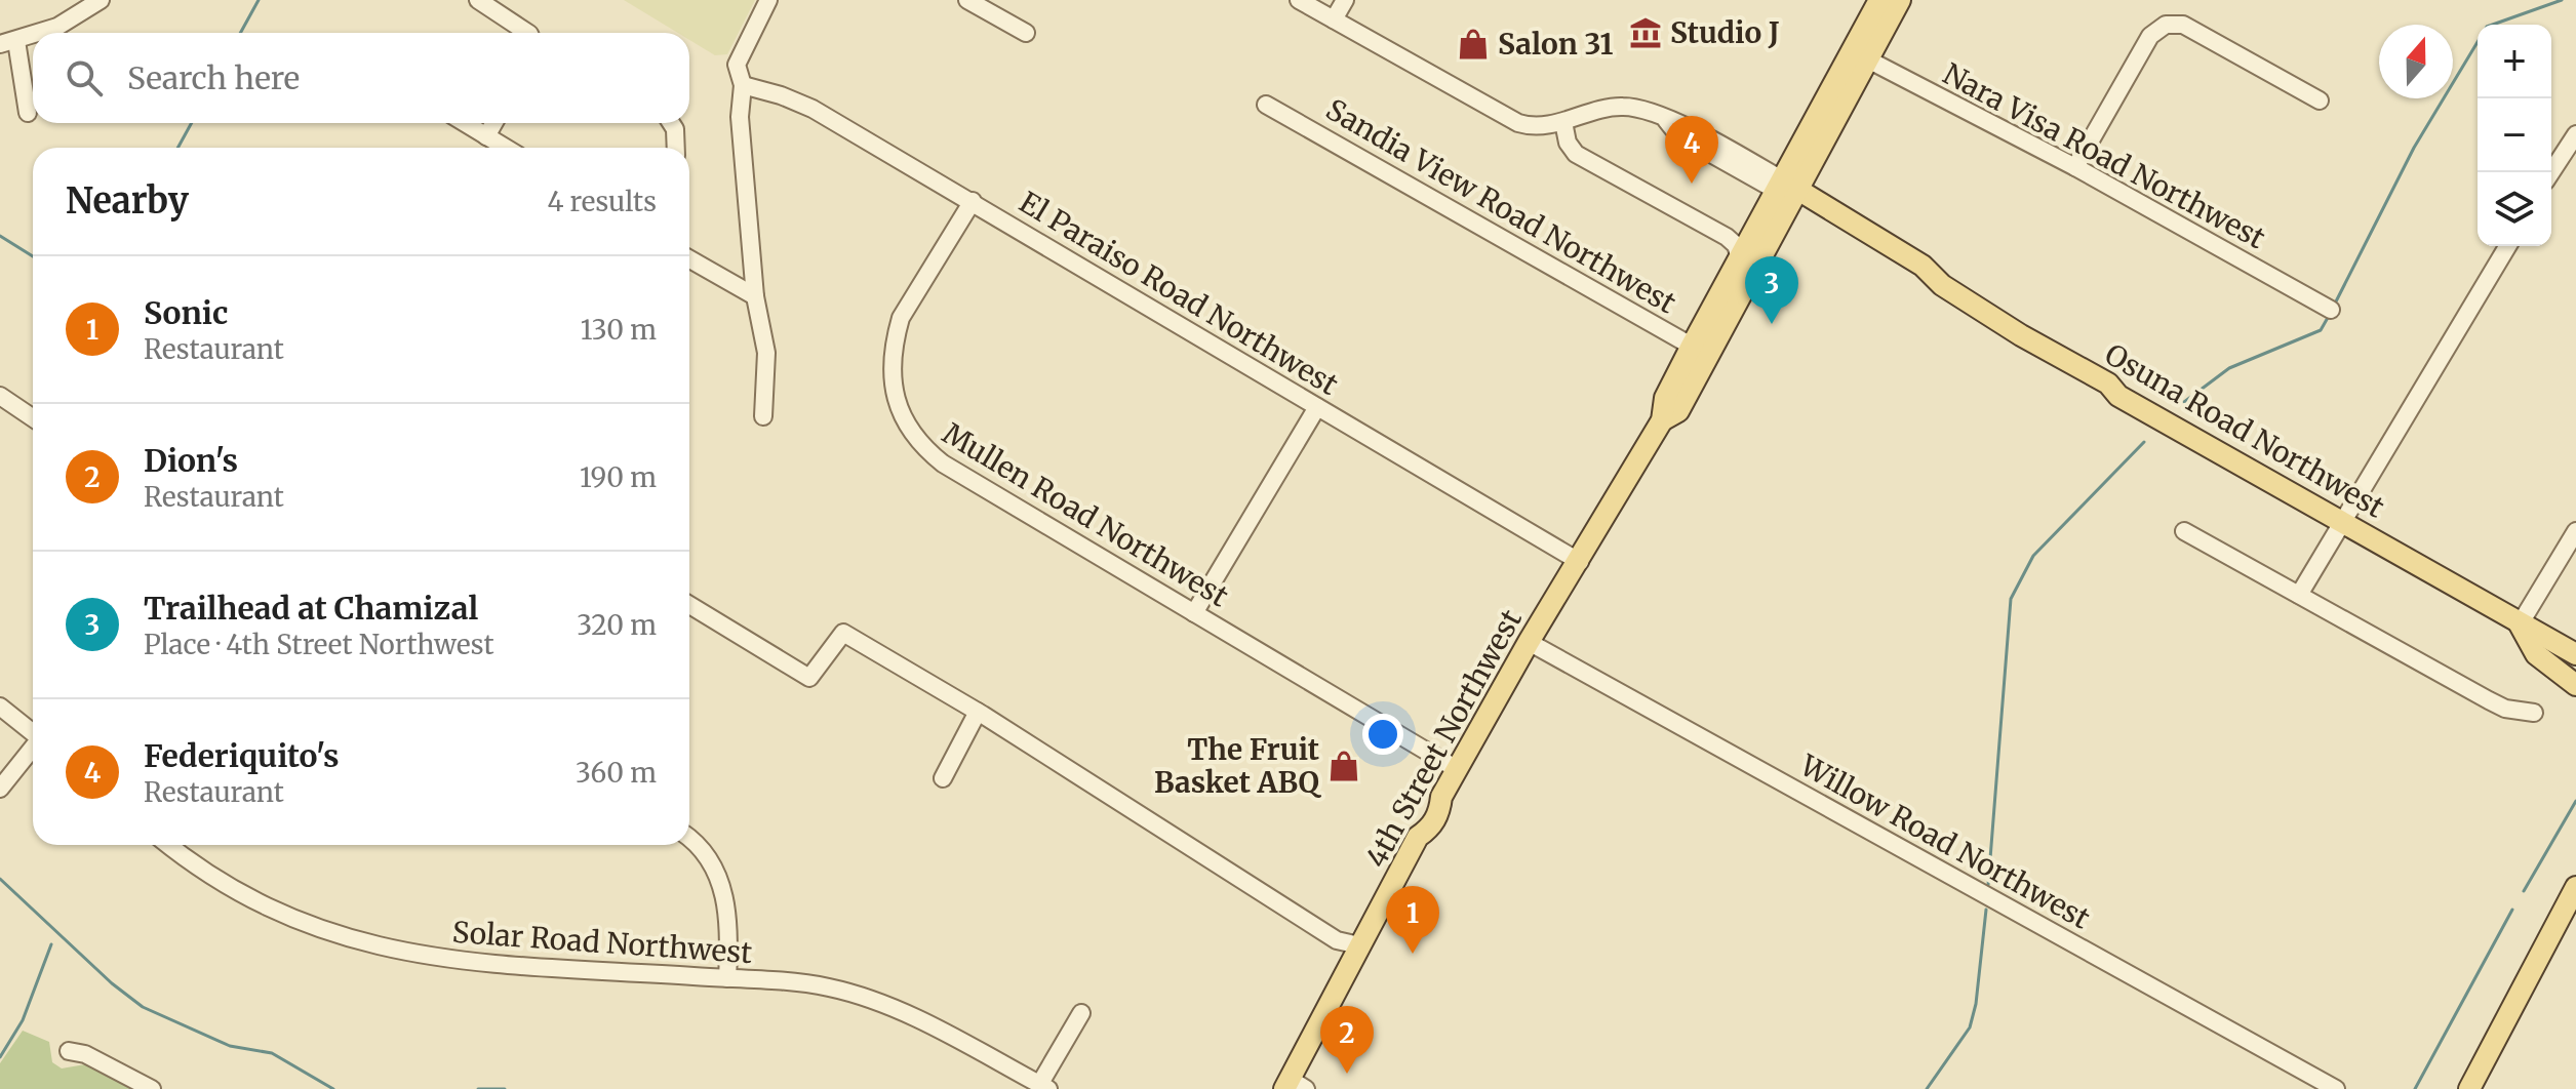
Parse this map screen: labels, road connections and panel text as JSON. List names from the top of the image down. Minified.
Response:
{"streets":{"main road":["Osuna Road Northwest","4th Street Northwest"],"street":["Nara Visa Road Northwest","Sandia View Road Northwest","El Paraiso Road Northwest","Mullen Road Northwest","Willow Road Northwest","Solar Road Northwest"]},"crossings":[["Nara Visa Road Northwest","4th Street Northwest"],["Sandia View Road Northwest","4th Street Northwest"],["El Paraiso Road Northwest","Mullen Road Northwest"],["El Paraiso Road Northwest","4th Street Northwest"],["Osuna Road Northwest","4th Street Northwest"],["Mullen Road Northwest","4th Street Northwest"],["4th Street Northwest","Willow Road Northwest"]],"places":{"museum":["Studio J"],"shop":["Salon 31","The Fruit Basket ABQ"]},"north":"top","page":{"map_buttons":["+","−"],"search":"Search here","pins":["4","3","1","2"],"heading":["Nearby","4 results"],"list":[{"mark":"1","name":"Sonic","note":"Restaurant","value":"130 m"},{"mark":"2","name":"Dion's","note":"Restaurant","value":"190 m"},{"mark":"3","name":"Trailhead at Chamizal","note":"Place · 4th Street Northwest","value":"320 m"},{"mark":"4","name":"Federiquito's","note":"Restaurant","value":"360 m"}]}}
